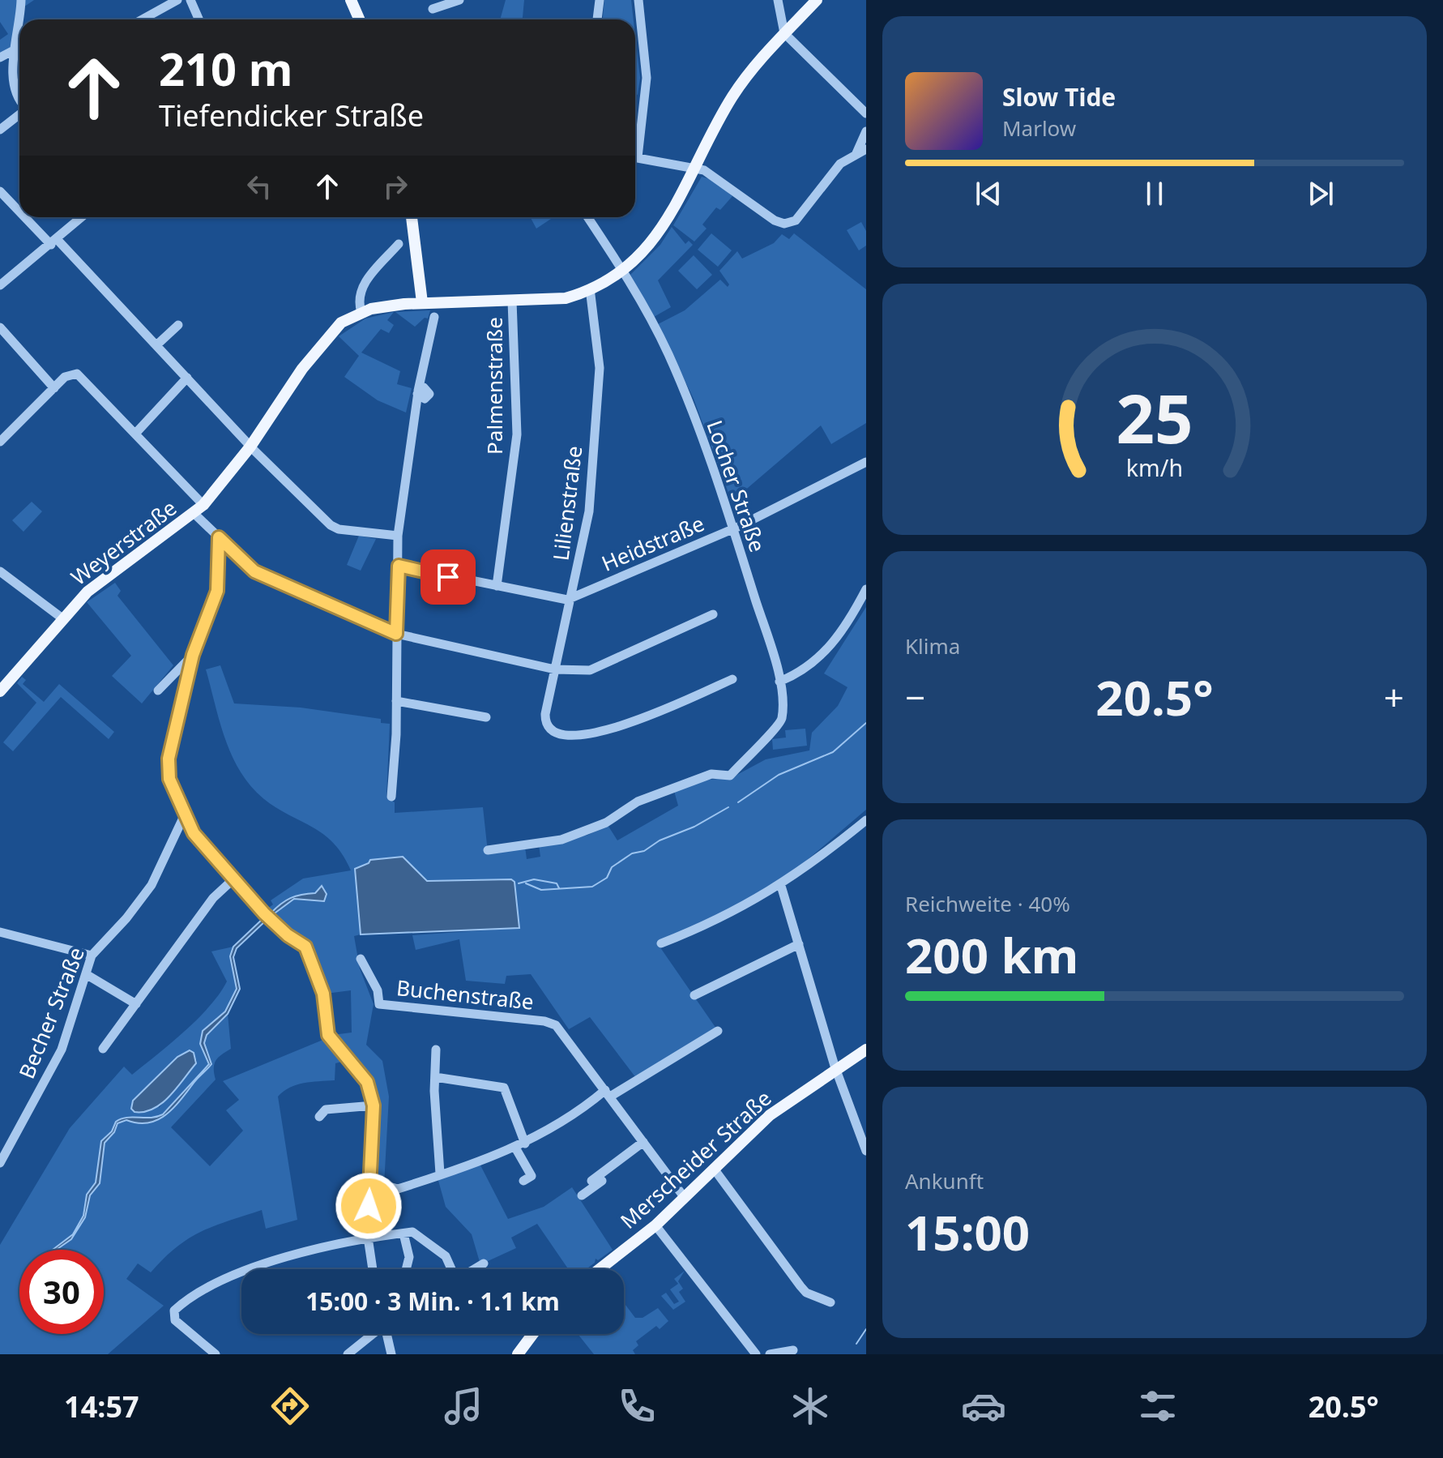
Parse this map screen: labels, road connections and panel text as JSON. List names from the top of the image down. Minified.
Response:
{"streets":{"main road":["Weyerstraße","Merscheider Straße"],"street":["Palmenstraße","Locher Straße","Lilienstraße","Heidstraße","Buchenstraße","Becher Straße"]},"crossings":[["Palmenstraße","Heidstraße"],["Locher Straße","Heidstraße"],["Lilienstraße","Heidstraße"],["Buchenstraße","Merscheider Straße"]],"page":{"turn":["210 m","Tiefendicker Straße"],"song":["Slow Tide","Marlow"],"tile":["Klima",["Reichweite · 40%","200 km"],["Ankunft","15:00"]],"heat":["−","20.5°","+"],"limit":"30","trip":"15:00 · 3 Min. · 1.1 km","tabs":["14:57","20.5°"],"gauge":["25","km/h"]}}
